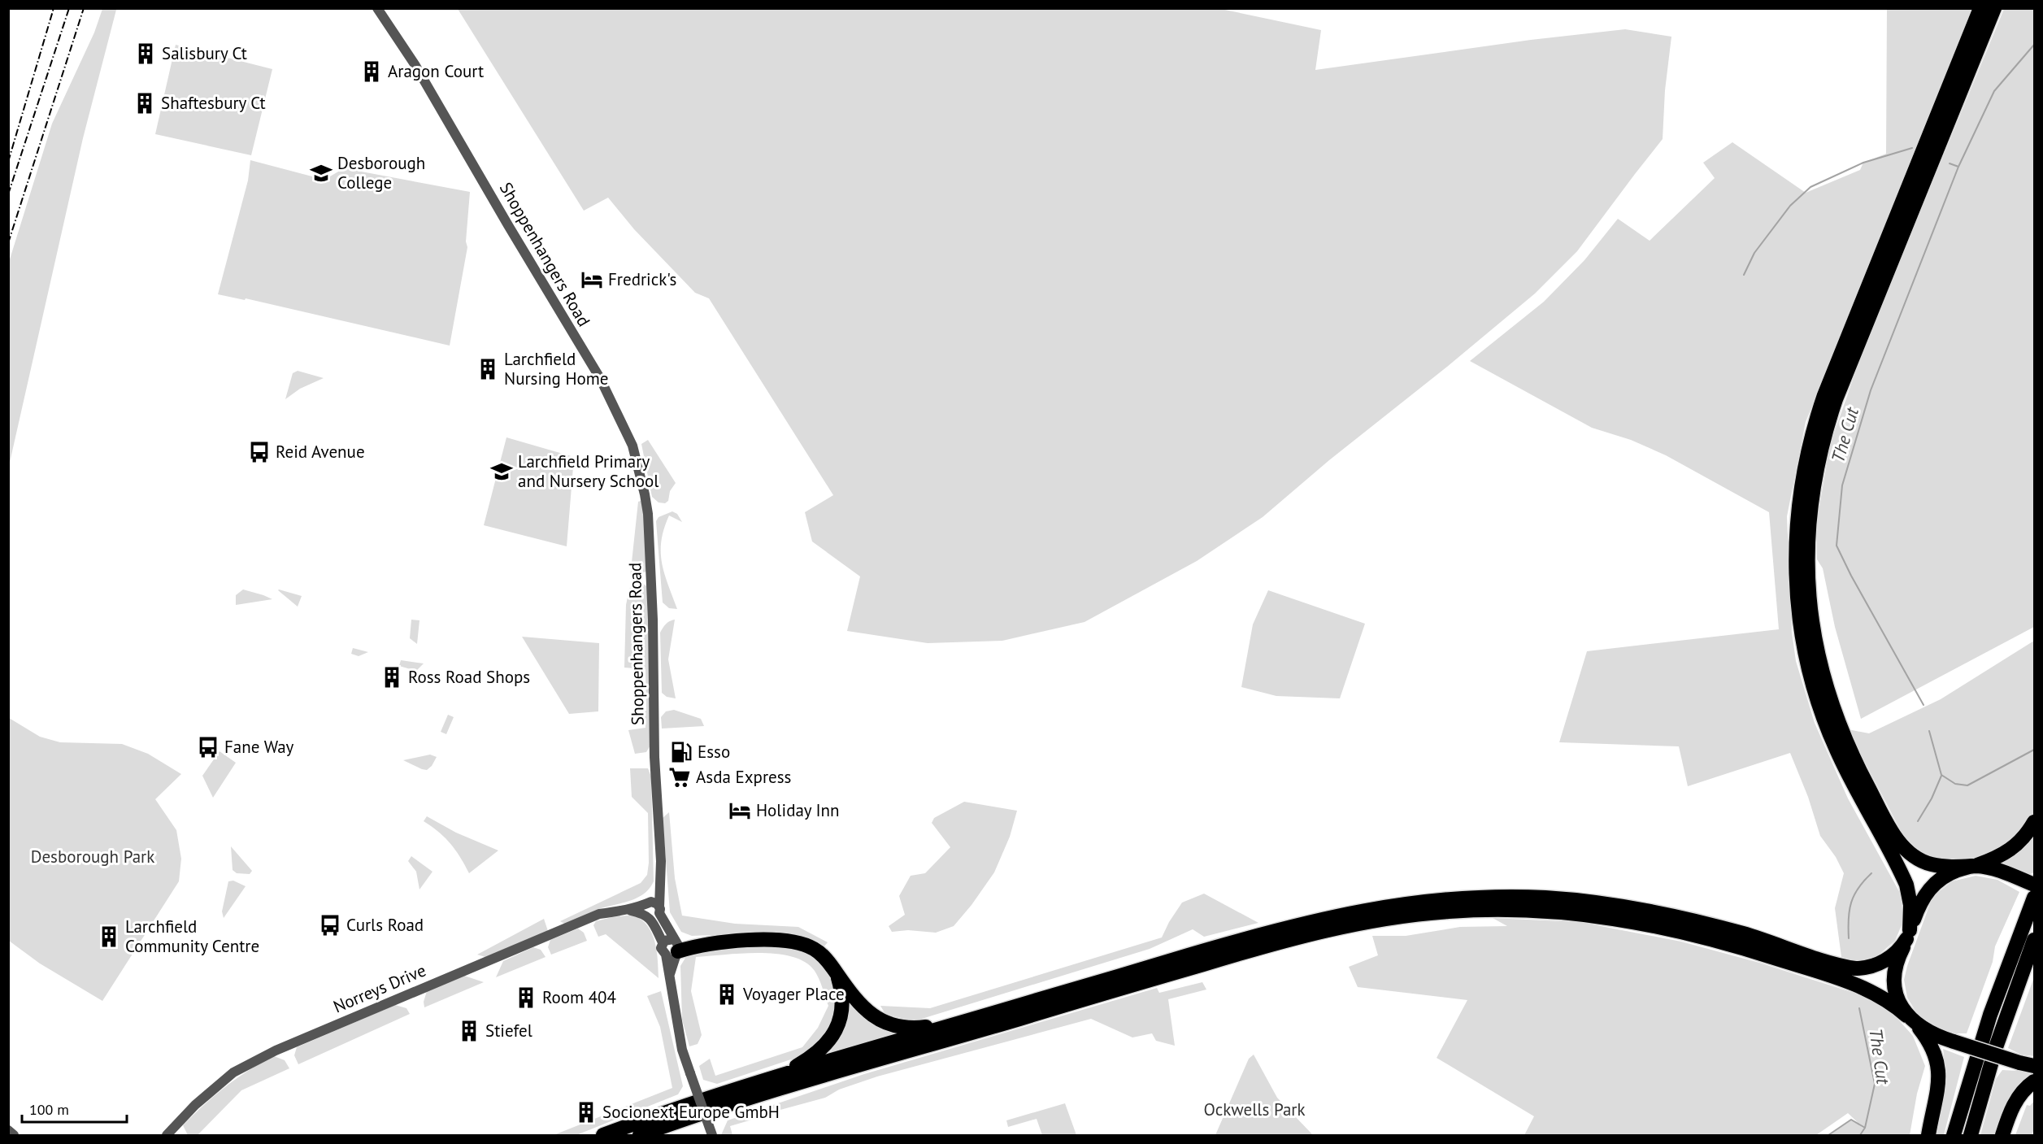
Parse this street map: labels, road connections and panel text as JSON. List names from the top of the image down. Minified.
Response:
{"streets":{"street":["Shoppenhangers Road","Norreys Drive"]},"crossings":[["Shoppenhangers Road","Norreys Drive"]],"water":["The Cut"],"parks":["Desborough Park","Ockwells Park"],"places":{"building":["Salisbury Ct","Aragon Court","Shaftesbury Ct","Larchfield Nursing Home","Ross Road Shops","Larchfield Community Centre","Voyager Place","Room 404","Stiefel","Socionext Europe GmbH"],"school or university":["Desborough College","Larchfield Primary and Nursery School"],"hotel":["Fredrick's","Holiday Inn"],"bus stop":["Reid Avenue","Fane Way","Curls Road"],"fuel station":["Esso"],"supermarket":["Asda Express"]},"scale_bar":"100 m"}
